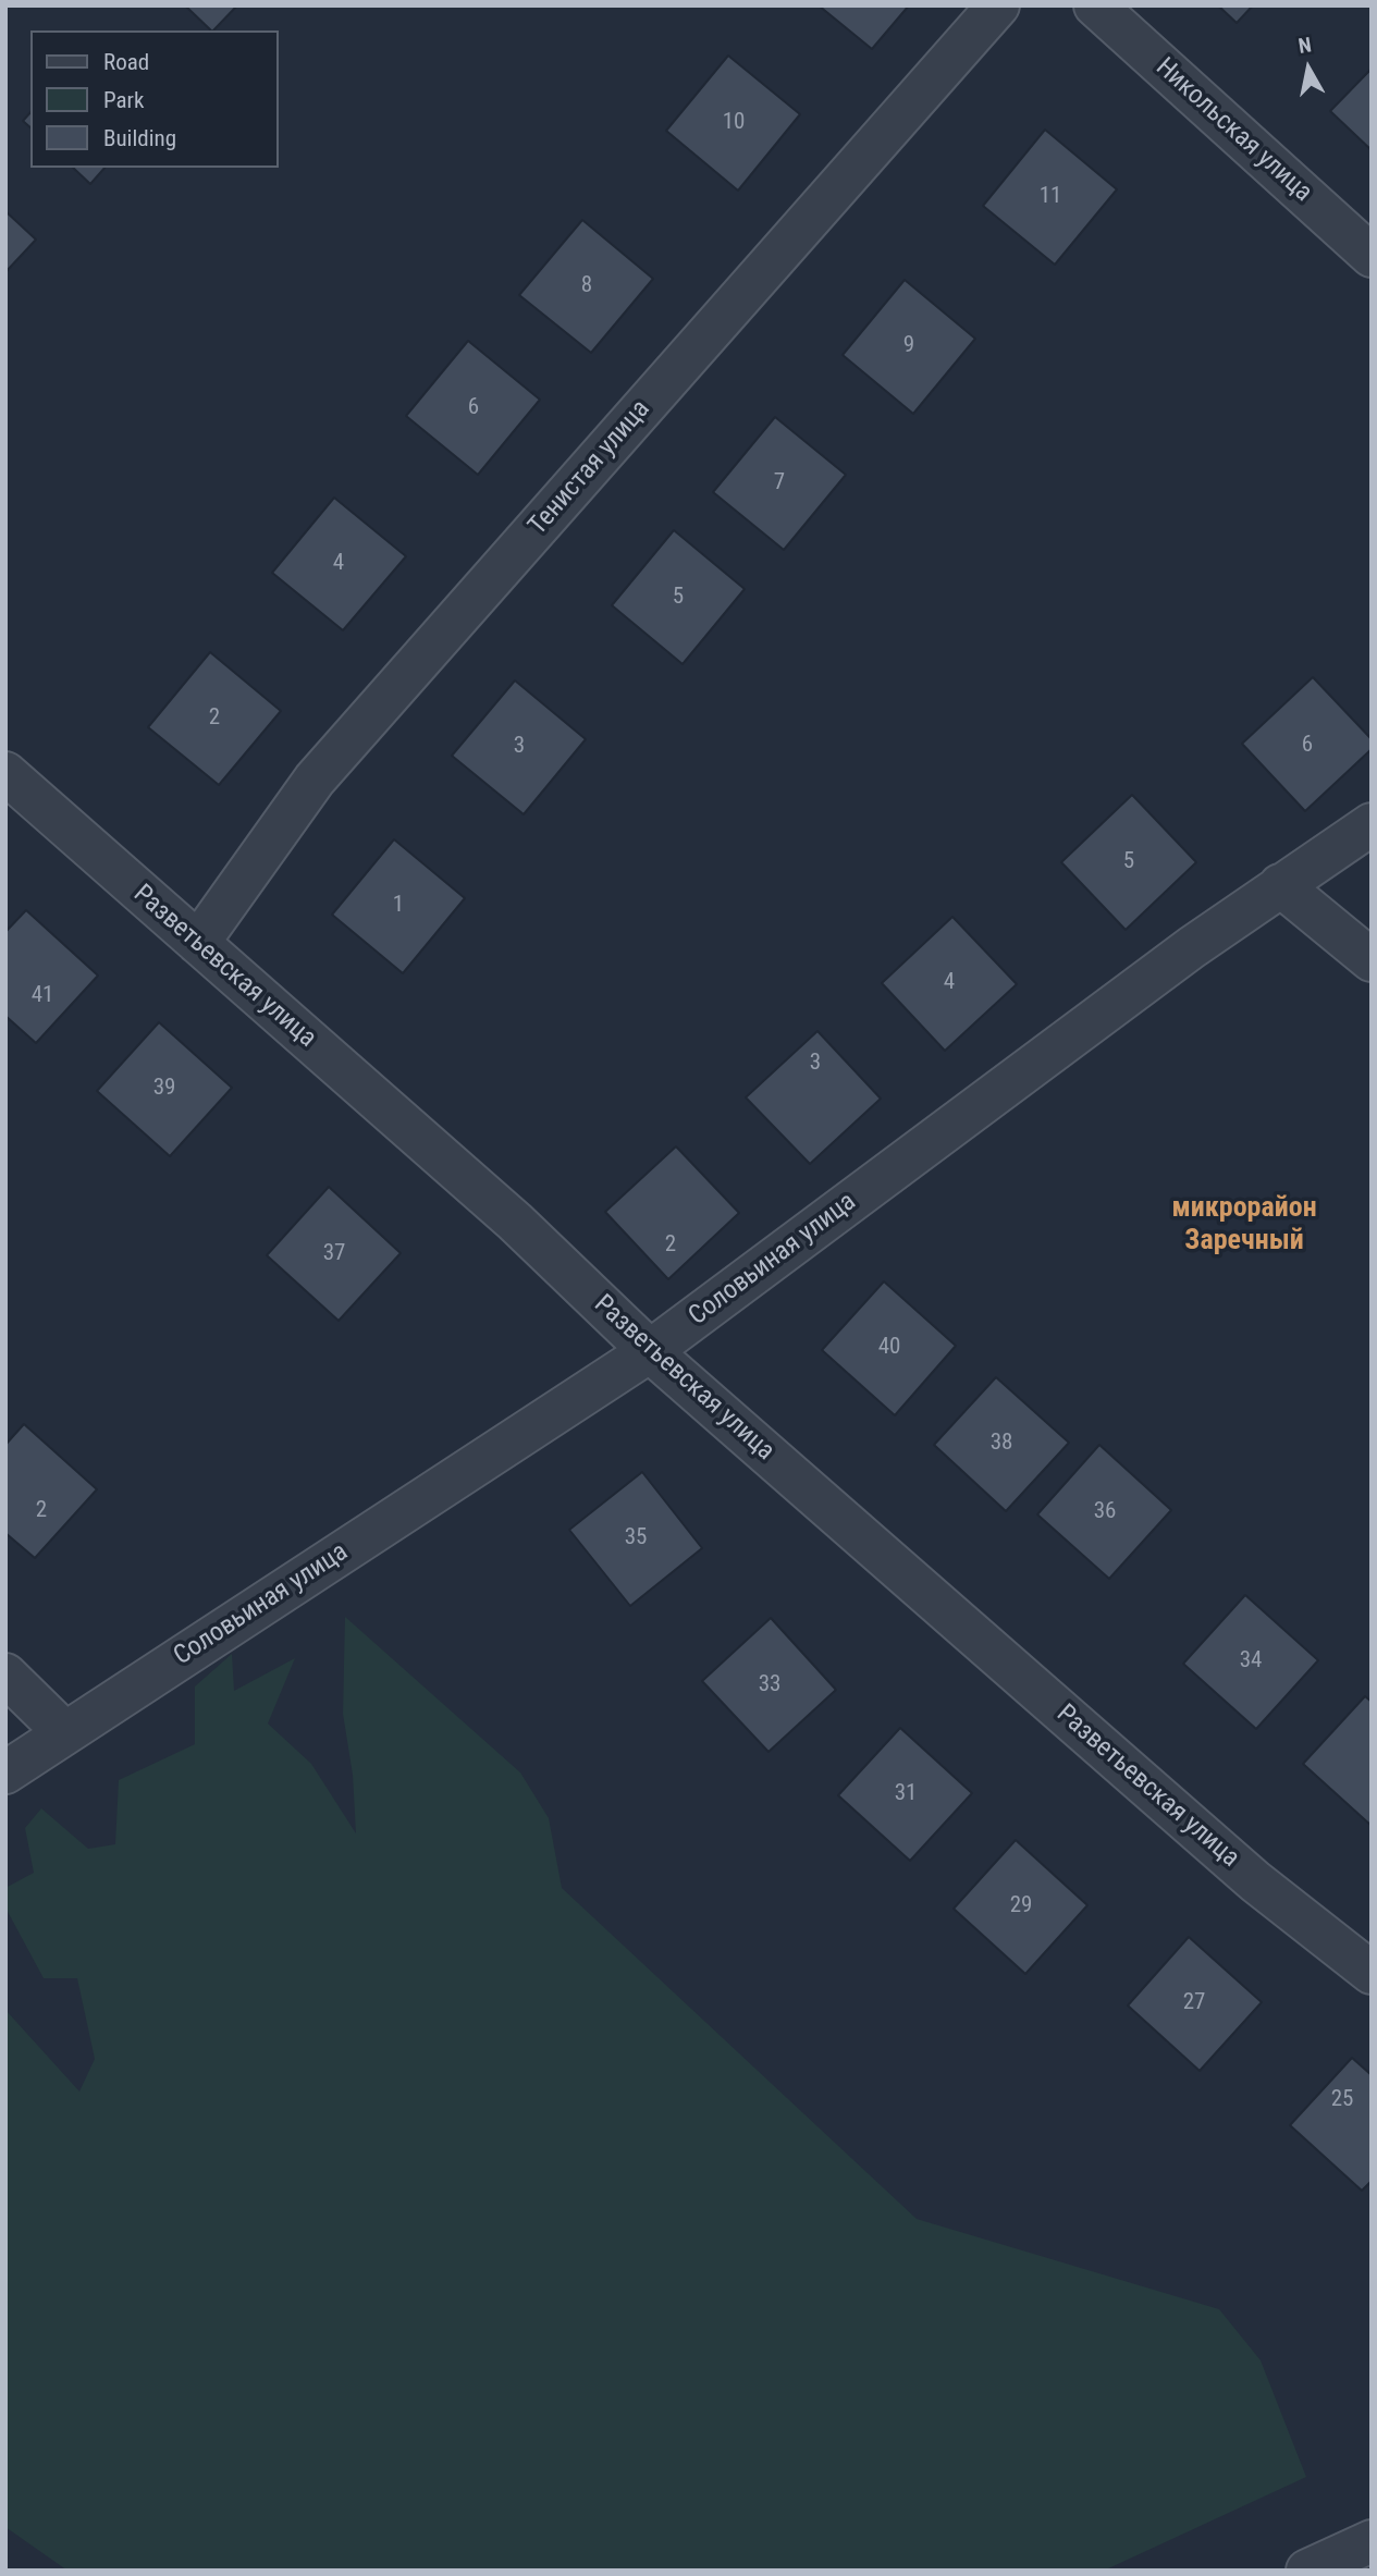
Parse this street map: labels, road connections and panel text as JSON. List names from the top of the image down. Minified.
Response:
{"streets":{"street":["Никольская улица","Тенистая улица","Разветьевская улица","Соловьиная улица"]},"crossings":[["Тенистая улица","Разветьевская улица"],["Разветьевская улица","Соловьиная улица"]],"districts":["микрорайон Заречный"],"house_numbers":["10","11","8","9","6","7","4","5","2","6","3","5","1","4","41","3","39","2","37","40","38","2","36","35","34","33","31","29","27","25"],"legend":["Road","Park","Building"],"north":"top"}
